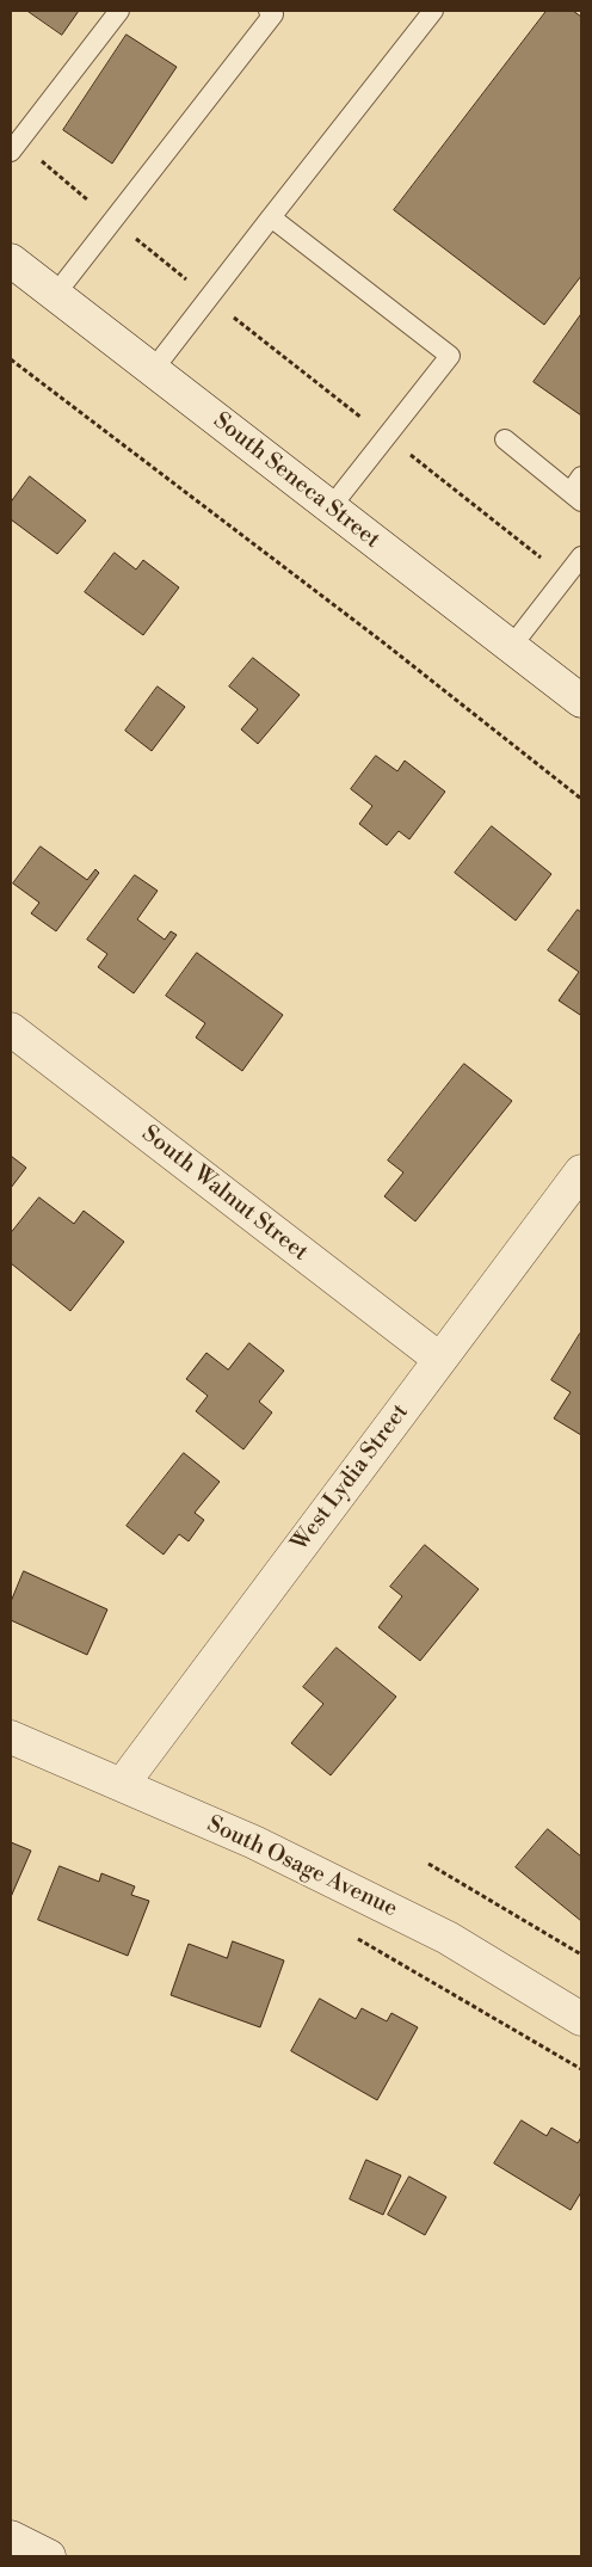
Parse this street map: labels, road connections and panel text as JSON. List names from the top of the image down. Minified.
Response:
{"streets":{"street":["South Seneca Street","South Walnut Street","West Lydia Street","South Osage Avenue"]},"crossings":[["South Walnut Street","West Lydia Street"],["West Lydia Street","South Osage Avenue"]]}
